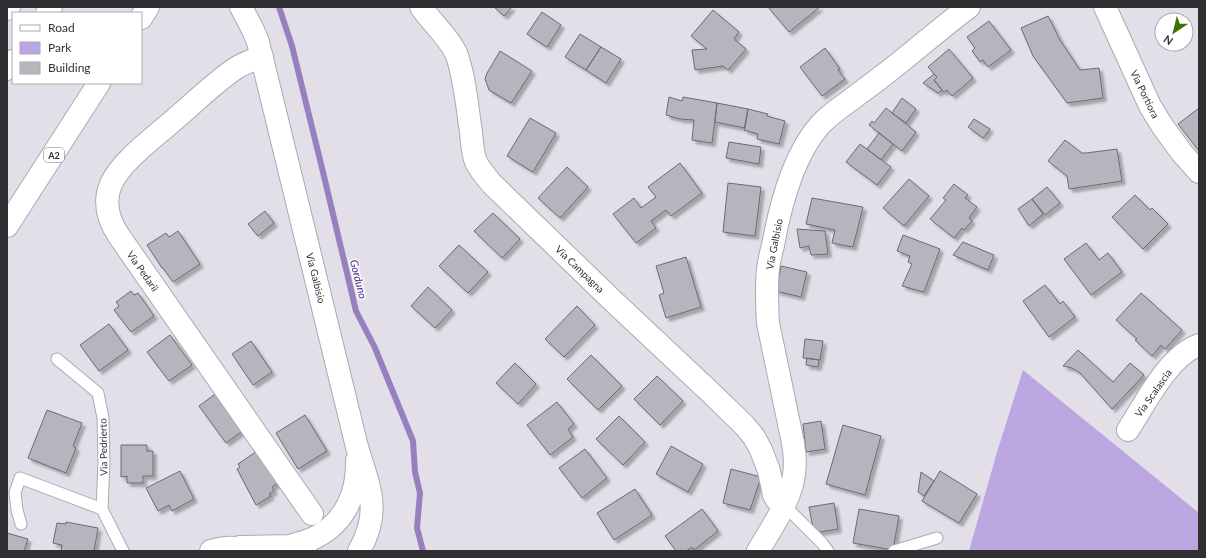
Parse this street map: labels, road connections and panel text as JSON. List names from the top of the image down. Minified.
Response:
{"streets":{"main road":["Via Portiora","A2","Via Galbisio","Via Campagna","Via Pedarii","Via Scalascia"],"lane":["Via Pedrierto"]},"crossings":[["Via Galbisio","Via Campagna"],["Via Galbisio","Via Pedarii"]],"water":["Gorduno"],"legend":["Road","Park","Building"],"north":"bottom left"}
